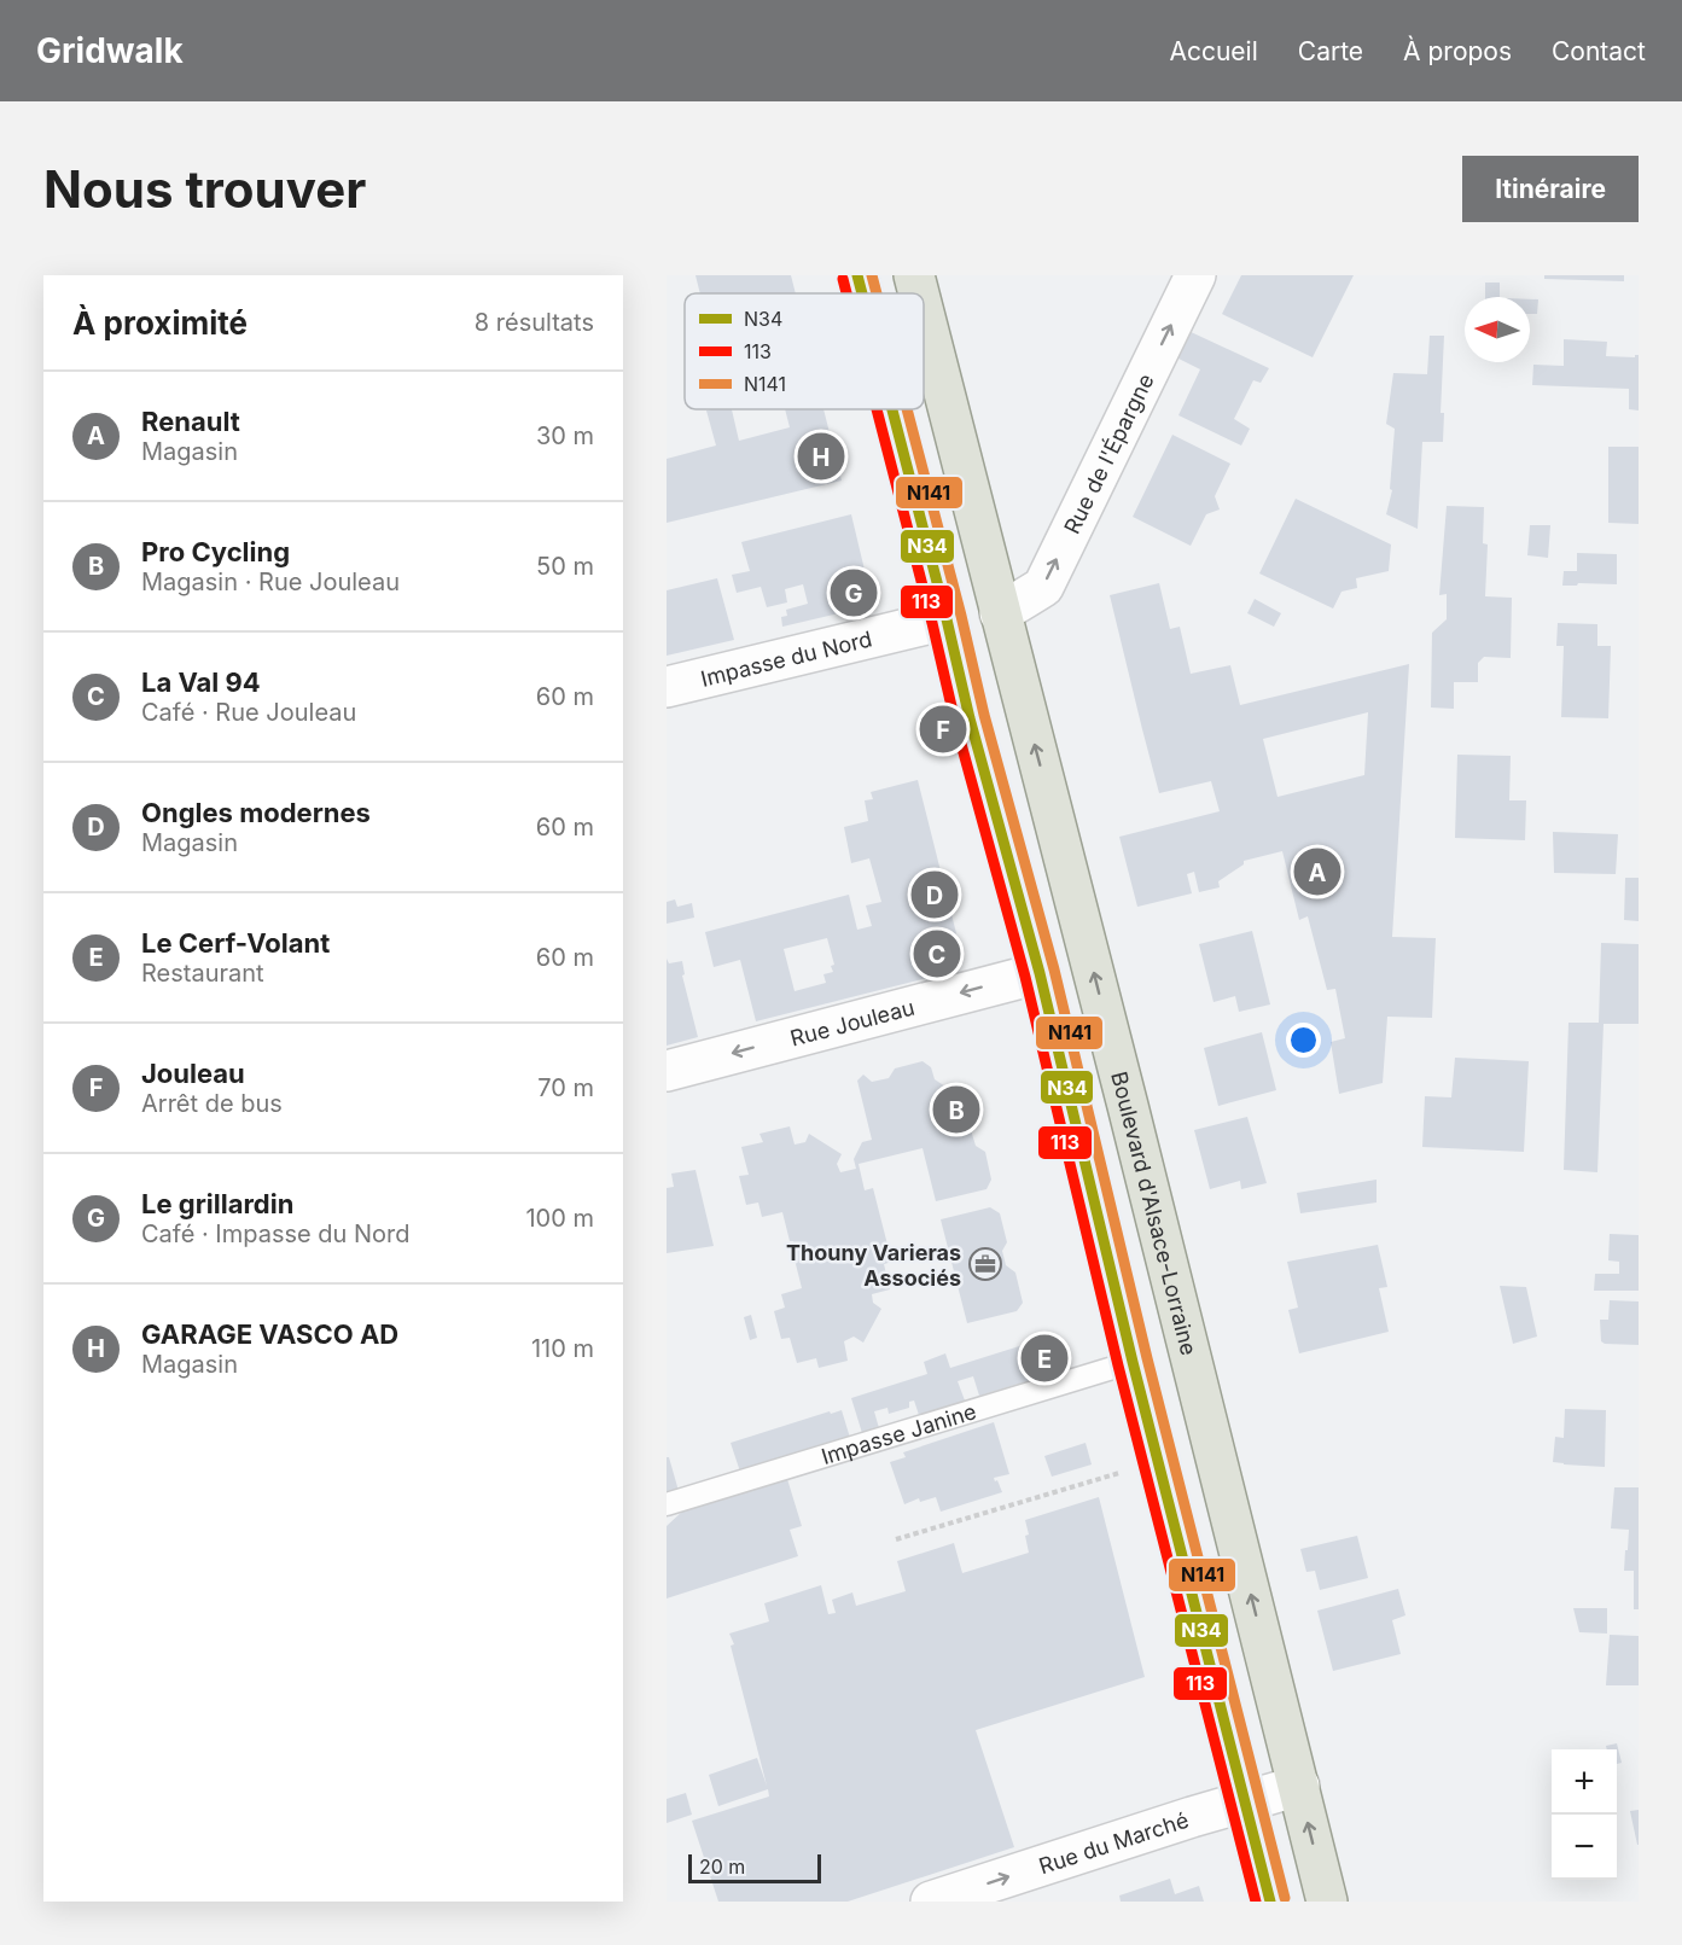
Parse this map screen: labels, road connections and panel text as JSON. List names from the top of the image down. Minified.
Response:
{"streets":{"main road":["Boulevard d'Alsace-Lorraine"],"street":["Rue de l'Épargne","Impasse du Nord","Rue Jouleau","Rue du Marché"],"lane":["Impasse Janine"]},"crossings":[["Rue de l'Épargne","Boulevard d'Alsace-Lorraine"],["Boulevard d'Alsace-Lorraine","Rue du Marché"]],"one_way":["Rue de l'Épargne","Rue Jouleau","Rue du Marché"],"places":{"office":["Thouny Varieras Associés"]},"lines":["transit line N34","transit line N141","transit line 113"],"legend":["N34","113","N141"],"scale_bar":"20 m","north":"left","page":{"header":"Gridwalk","nav":["Accueil","Carte","À propos","Contact"],"buttons":"Itinéraire","title":"Nous trouver","heading":["À proximité","8 résultats"],"list":[{"mark":"A","name":"Renault","note":"Magasin","value":"30 m"},{"mark":"B","name":"Pro Cycling","note":"Magasin · Rue Jouleau","value":"50 m"},{"mark":"C","name":"La Val 94","note":"Café · Rue Jouleau","value":"60 m"},{"mark":"D","name":"Ongles modernes","note":"Magasin","value":"60 m"},{"mark":"E","name":"Le Cerf-Volant","note":"Restaurant","value":"60 m"},{"mark":"F","name":"Jouleau","note":"Arrêt de bus","value":"70 m"},{"mark":"G","name":"Le grillardin","note":"Café · Impasse du Nord","value":"100 m"},{"mark":"H","name":"GARAGE VASCO AD","note":"Magasin","value":"110 m"}],"pins":["H","G","F","A","D","C","B","E"],"map_buttons":["+","−"],"scale":"20 m"}}
